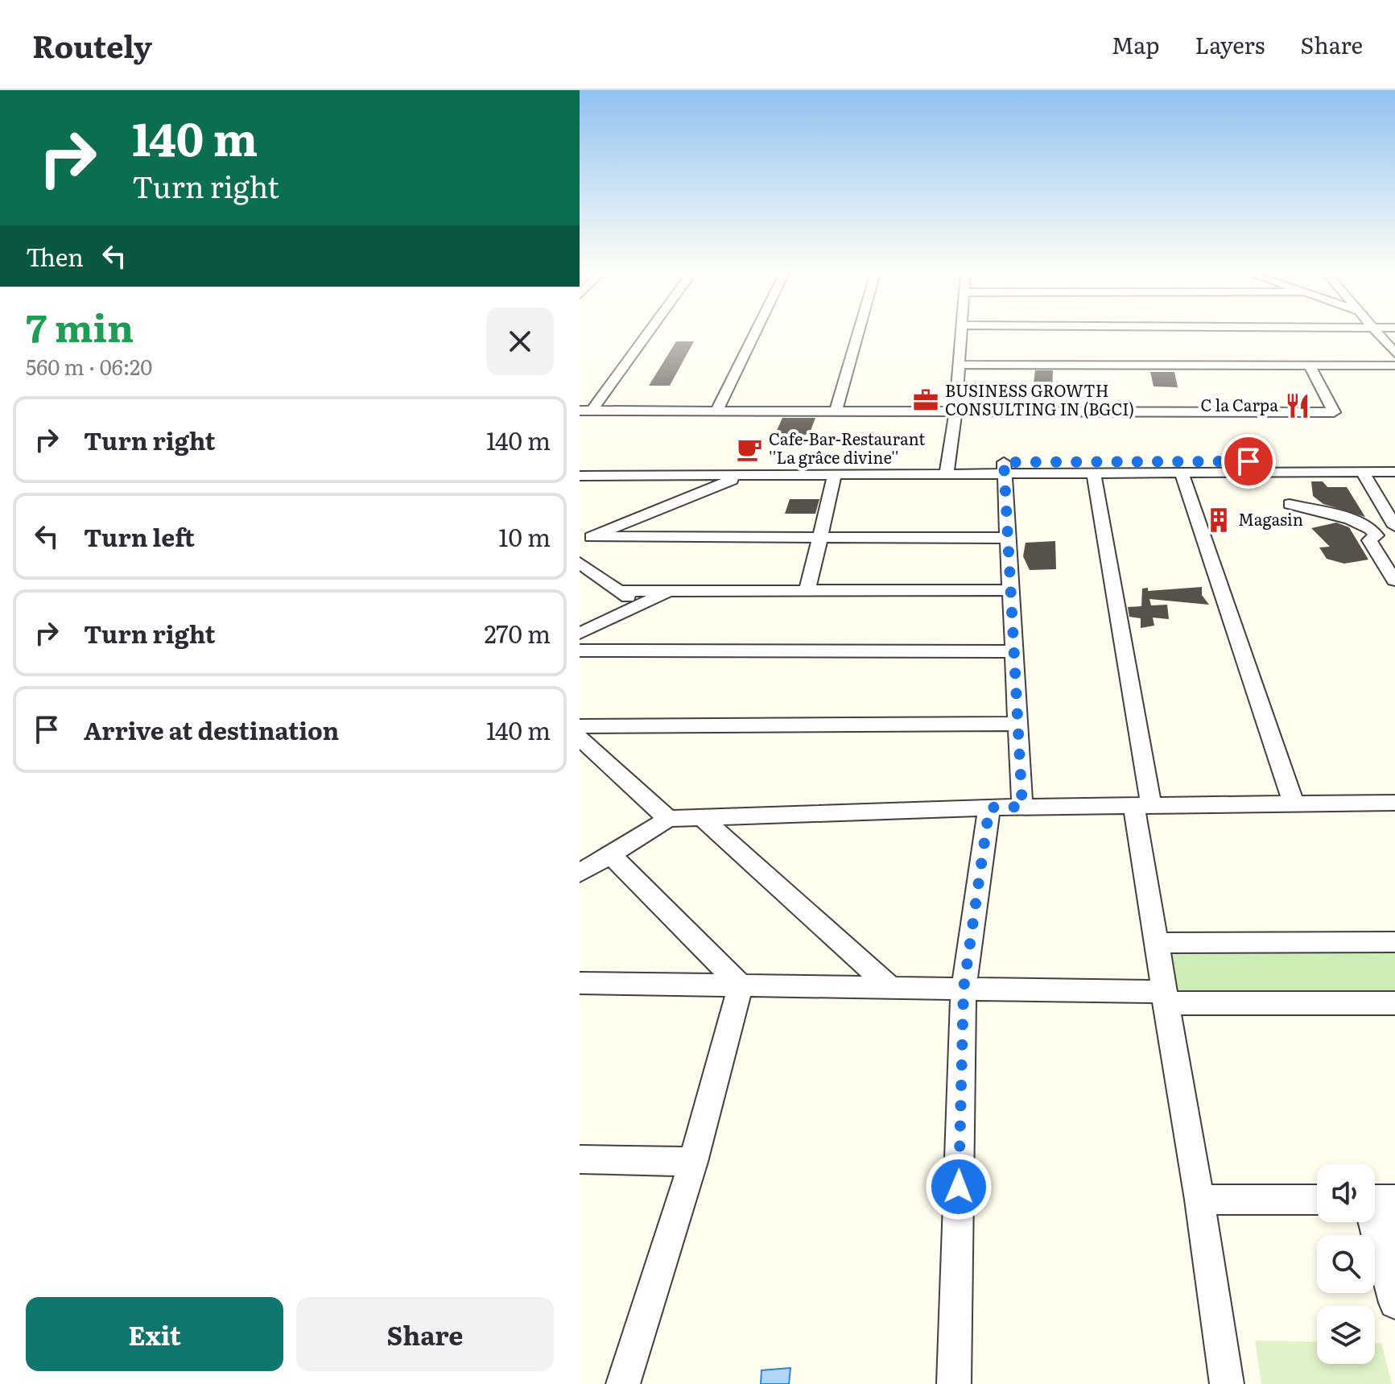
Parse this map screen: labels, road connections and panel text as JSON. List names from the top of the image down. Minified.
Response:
{"places":{"office":["BUSINESS GROWTH CONSULTING IN (BGCI)"],"restaurant":["C la Carpa"],"cafe":["Cafe-Bar-Restaurant ''La grâce divine''"],"building":["Magasin"]},"page":{"header":"Routely","nav":["Map","Layers","Share"],"turn":["140 m","Turn right"],"then":"Then","heading":["7 min","560 m · 06:20"],"list":[{"name":"Turn right","value":"140 m"},{"name":"Turn left","value":"10 m"},{"name":"Turn right","value":"270 m"},{"name":"Arrive at destination","value":"140 m"}],"buttons":["Exit","Share"]}}
